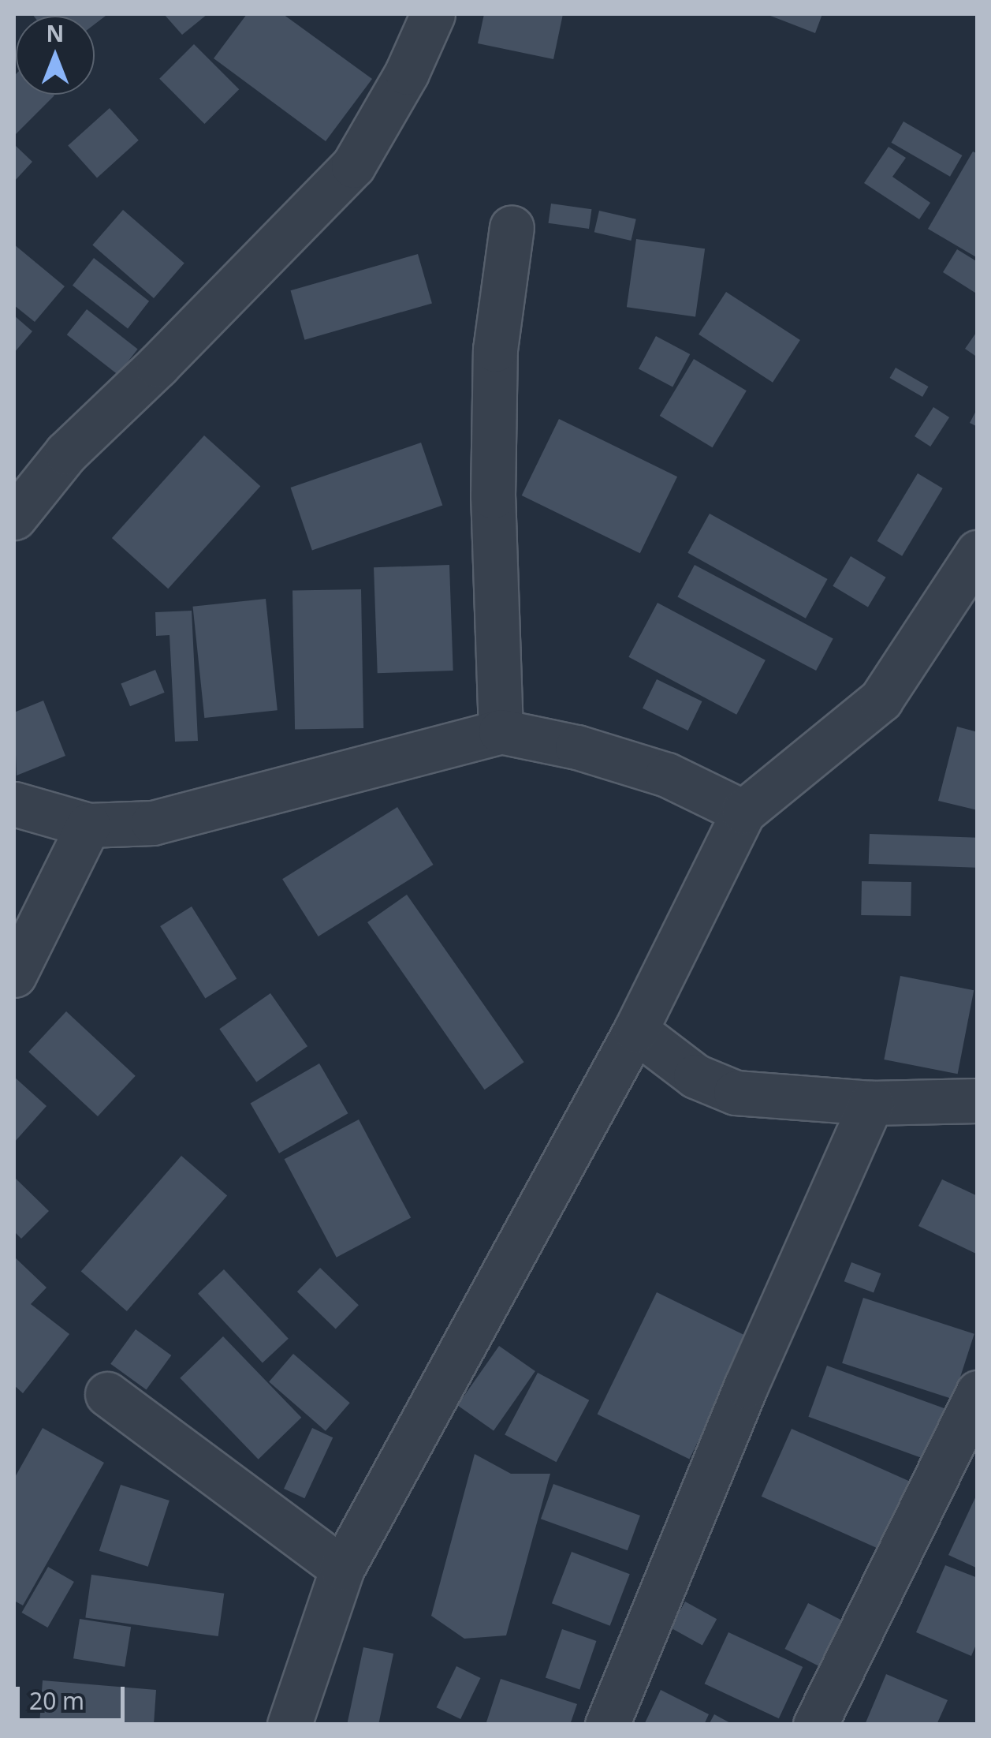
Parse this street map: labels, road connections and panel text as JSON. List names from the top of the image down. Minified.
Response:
{"scale_bar":"20 m","north":"top"}
